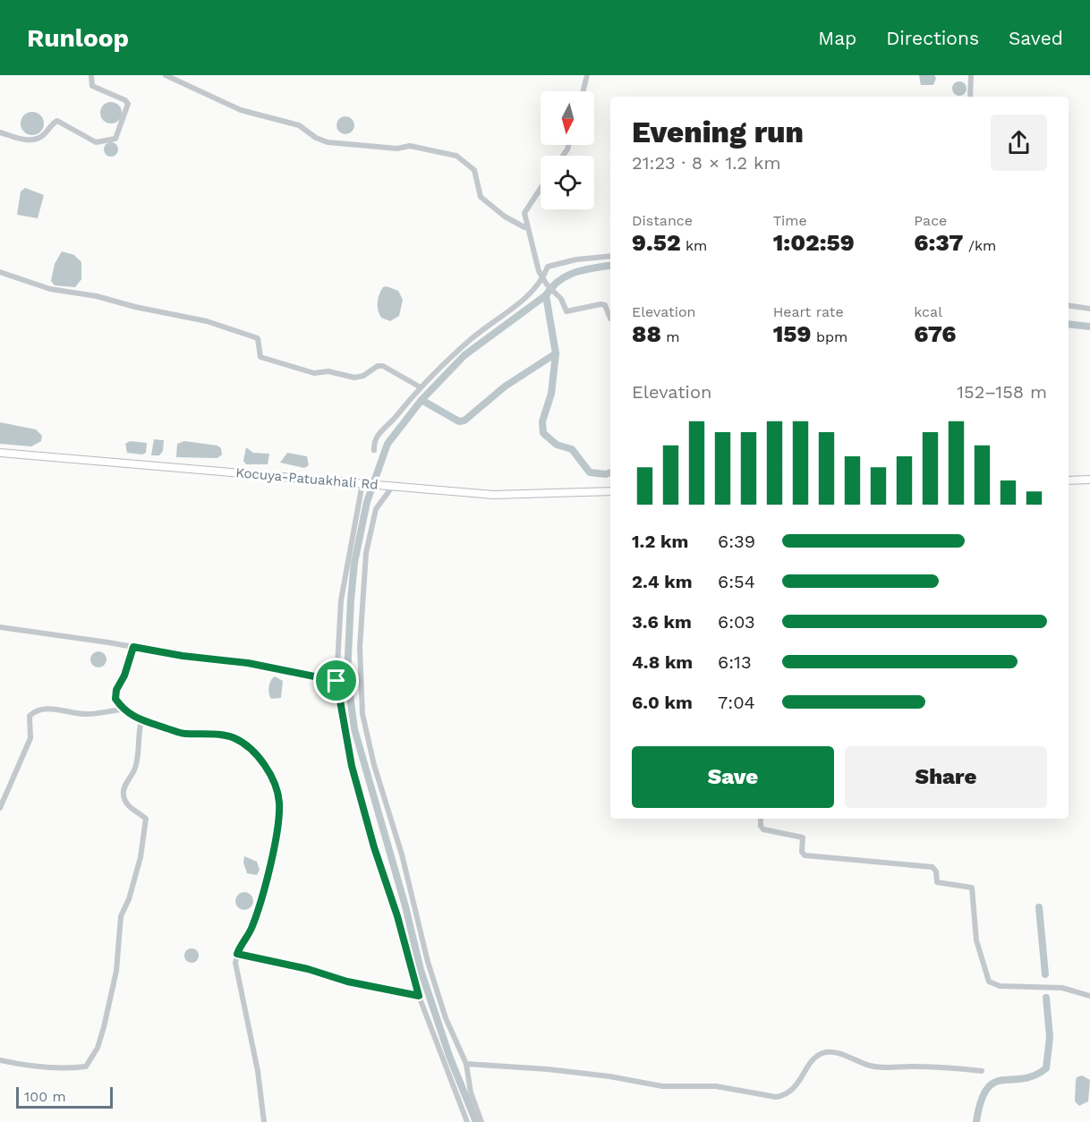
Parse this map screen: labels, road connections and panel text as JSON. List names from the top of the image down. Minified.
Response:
{"streets":{"main road":["Kocuya-Patuakhali Rd"]},"scale_bar":"100 m","north":"bottom","page":{"header":"Runloop","nav":["Map","Directions","Saved"],"heading":["Evening run","21:23 · 8 × 1.2 km"],"stats":[["Distance","9.52 km"],["Time","1:02:59"],["Pace","6:37 /km"],["Elevation","88 m"],["Heart rate","159 bpm"],["kcal","676"]],"chart":["Elevation","152–158 m"],"list":[{"name":"1.2 km","note":"6:39"},{"name":"2.4 km","note":"6:54"},{"name":"3.6 km","note":"6:03"},{"name":"4.8 km","note":"6:13"},{"name":"6.0 km","note":"7:04"}],"buttons":["Save","Share"],"scale":"100 m"}}
